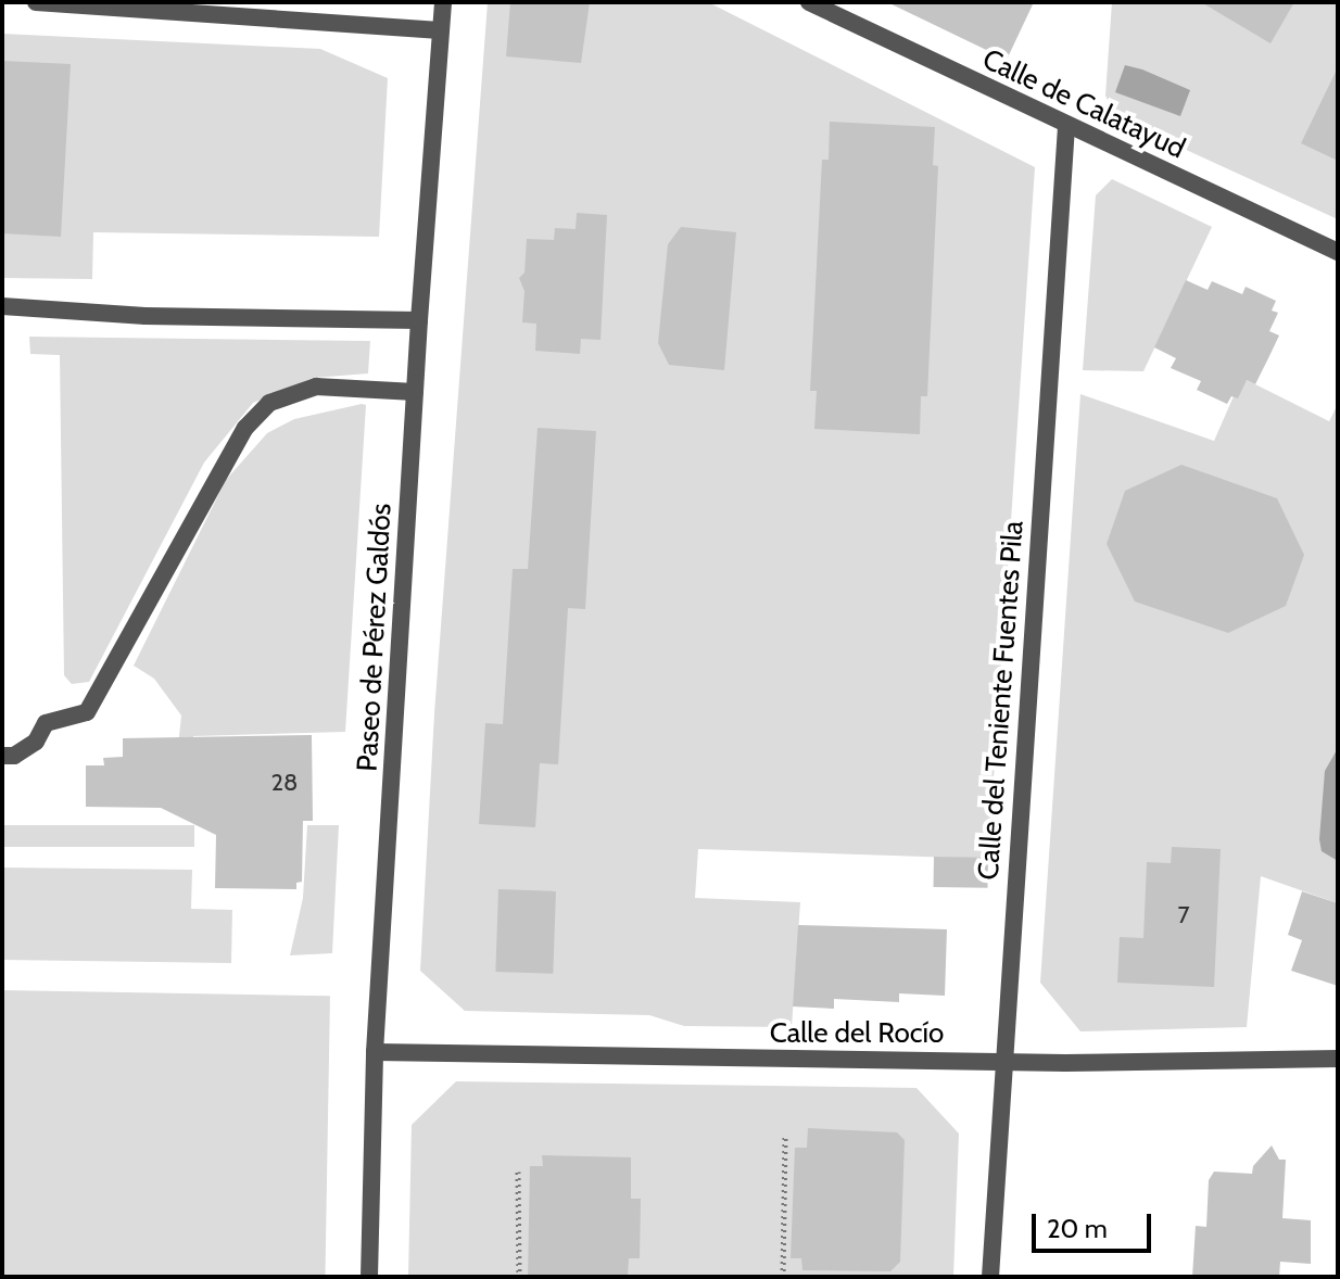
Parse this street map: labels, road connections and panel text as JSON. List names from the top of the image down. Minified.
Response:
{"streets":{"street":["Calle de Calatayud","Paseo de Pérez Galdós","Calle del Teniente Fuentes Pila","Calle del Rocío"]},"crossings":[["Calle de Calatayud","Calle del Teniente Fuentes Pila"],["Paseo de Pérez Galdós","Calle del Rocío"],["Calle del Teniente Fuentes Pila","Calle del Rocío"]],"house_numbers":["28","7"],"scale_bar":"20 m"}
